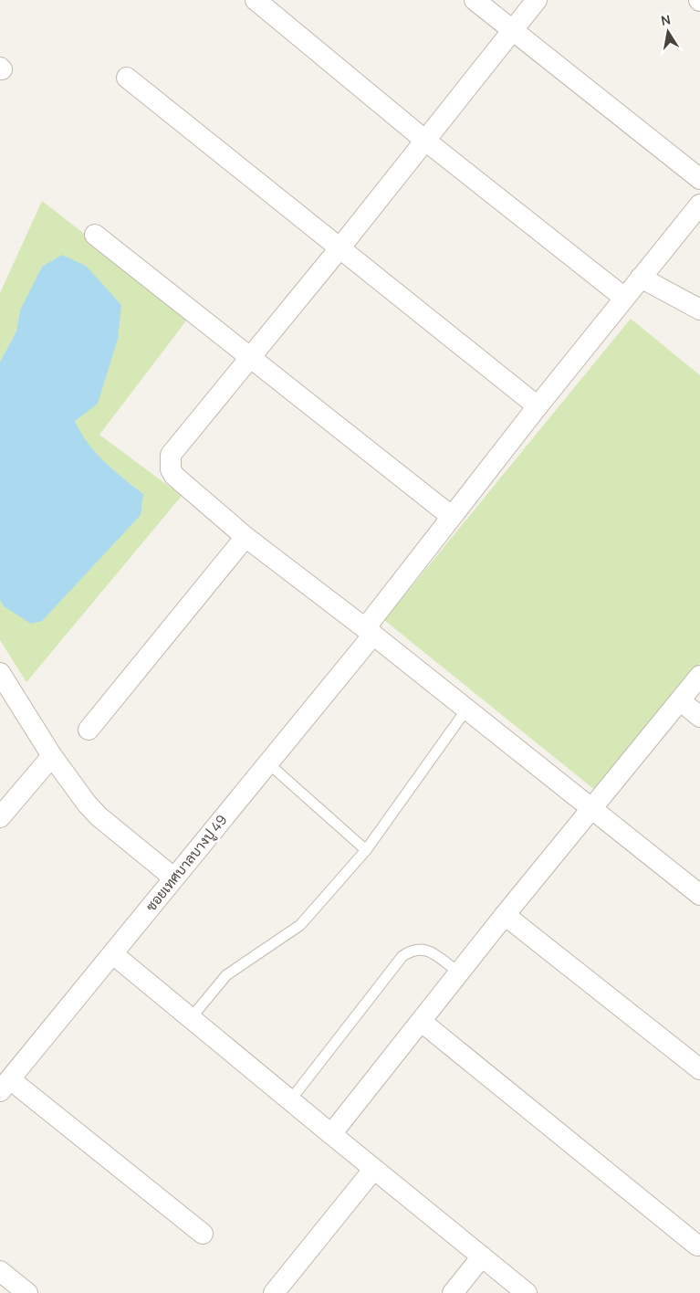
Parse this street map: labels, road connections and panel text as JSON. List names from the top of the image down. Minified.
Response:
{"streets":{"street":["ซอยเทศบาลบางปู 49"]},"north":"top"}
